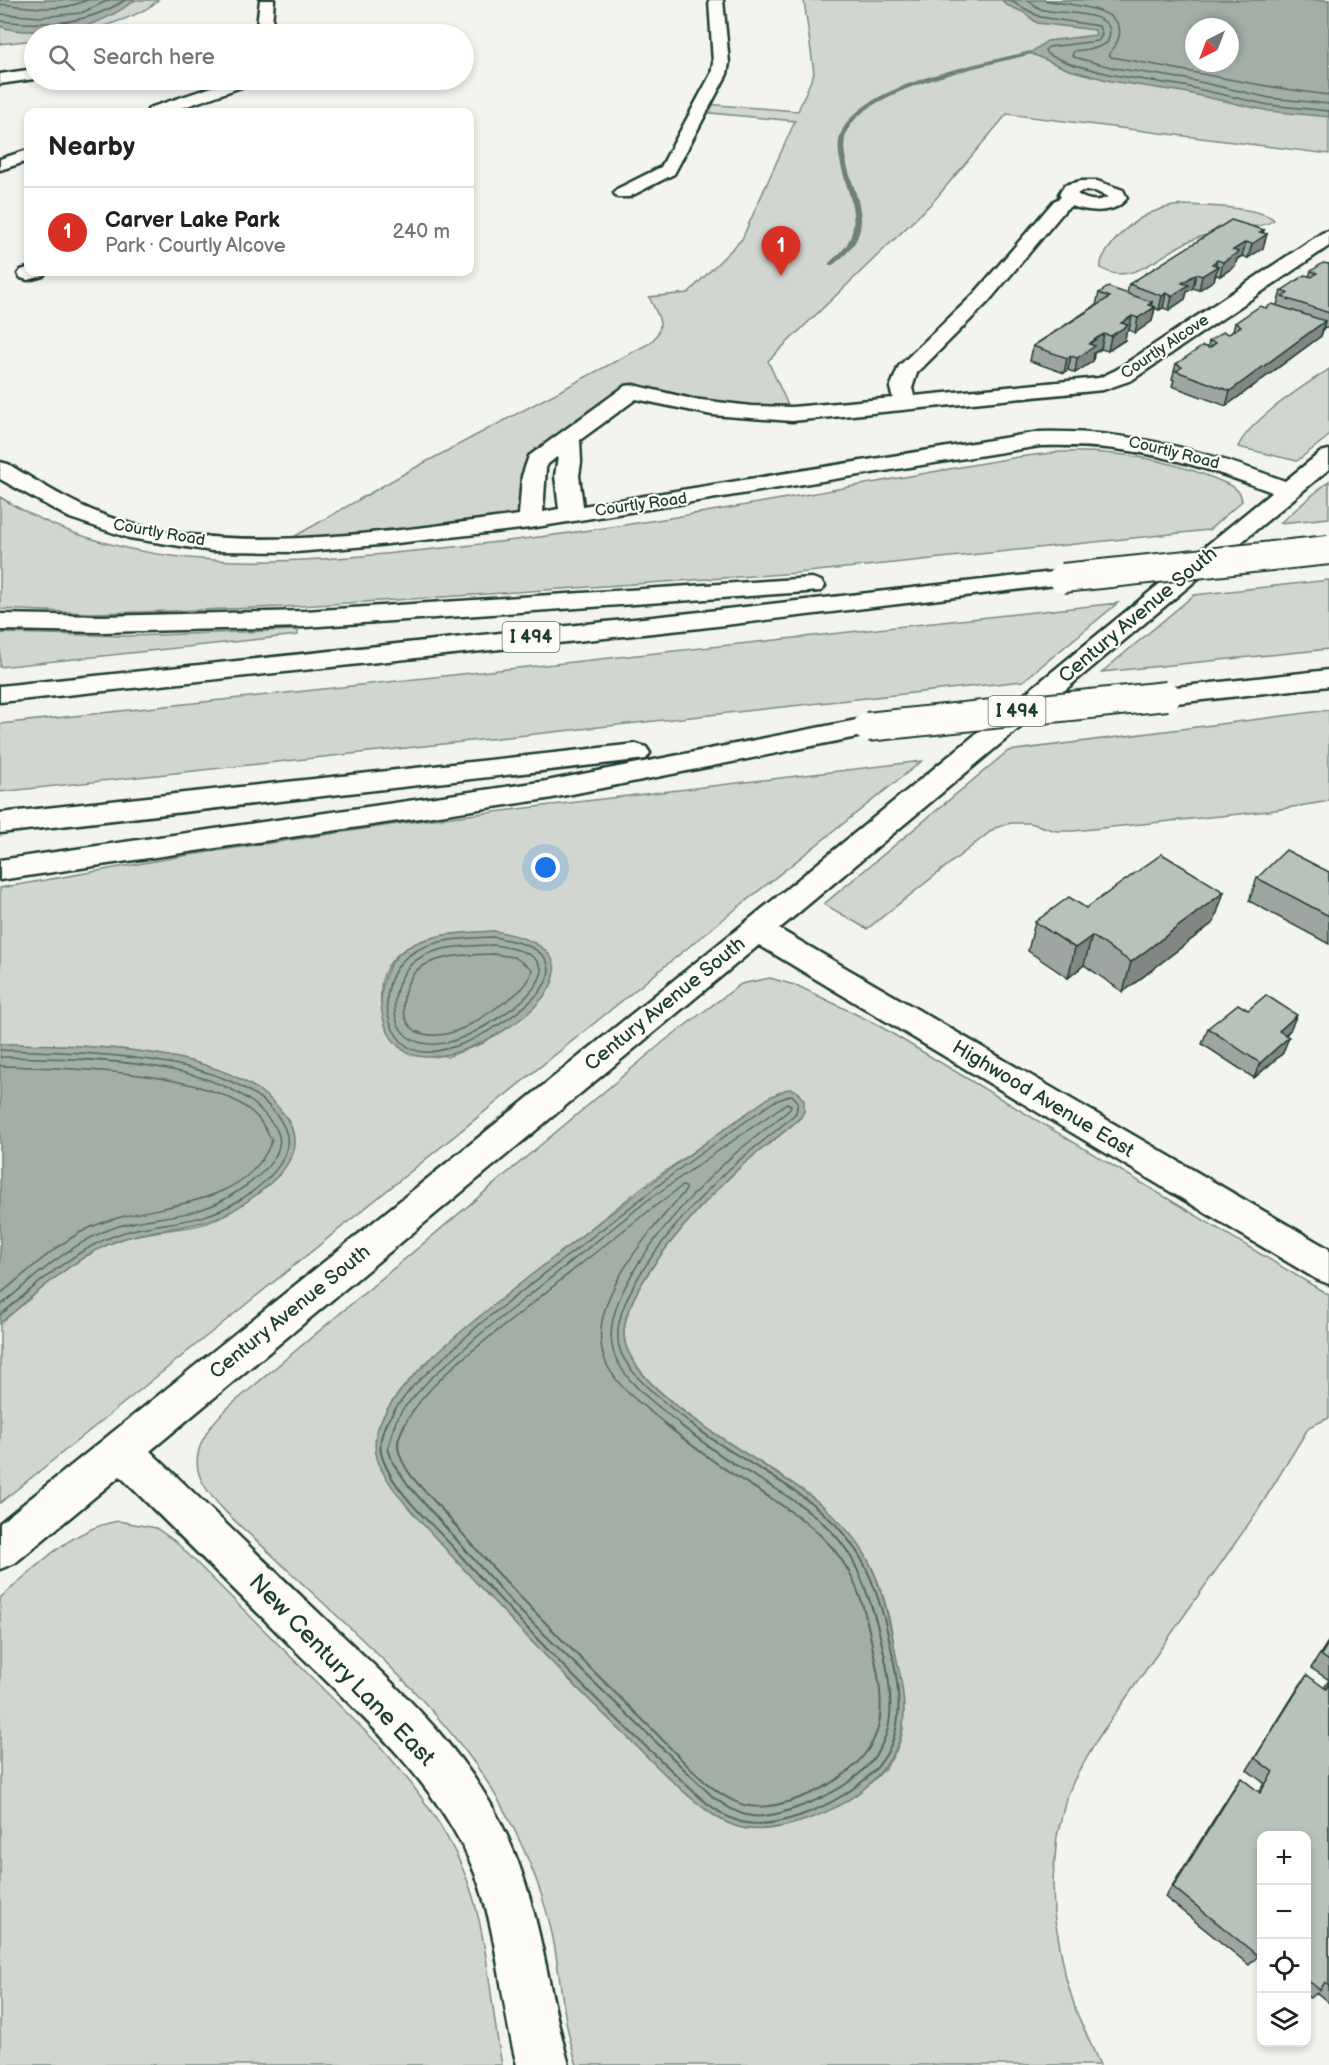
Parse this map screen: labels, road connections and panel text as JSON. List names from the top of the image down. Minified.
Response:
{"streets":{"main road":["Courtly Alcove","Courtly Road","Century Avenue South","I 494","Highwood Avenue East","New Century Lane East"]},"crossings":[["Courtly Alcove","Courtly Road"],["Courtly Road","Century Avenue South"],["Century Avenue South","Highwood Avenue East"],["Century Avenue South","New Century Lane East"]],"north":"bottom left","page":{"search":"Search here","heading":"Nearby","list":[{"mark":"1","name":"Carver Lake Park","note":"Park · Courtly Alcove","value":"240 m"}],"pins":"1","map_buttons":["+","−"]}}
